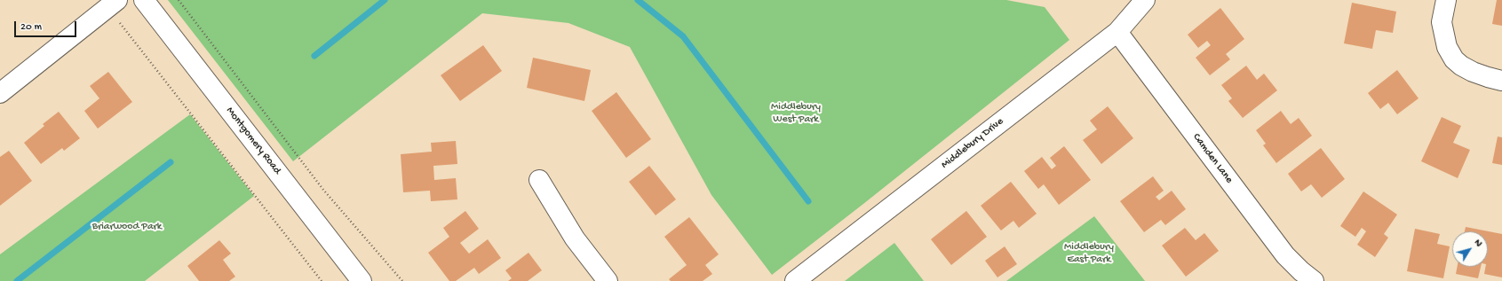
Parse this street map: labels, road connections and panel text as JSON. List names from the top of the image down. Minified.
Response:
{"streets":{"street":["Montgomery Road","Middlebury Drive","Camden Lane"]},"crossings":[["Middlebury Drive","Camden Lane"]],"parks":["Middlebury West Park","Briarwood Park","Middlebury East Park"],"scale_bar":"20 m","north":"top right"}
